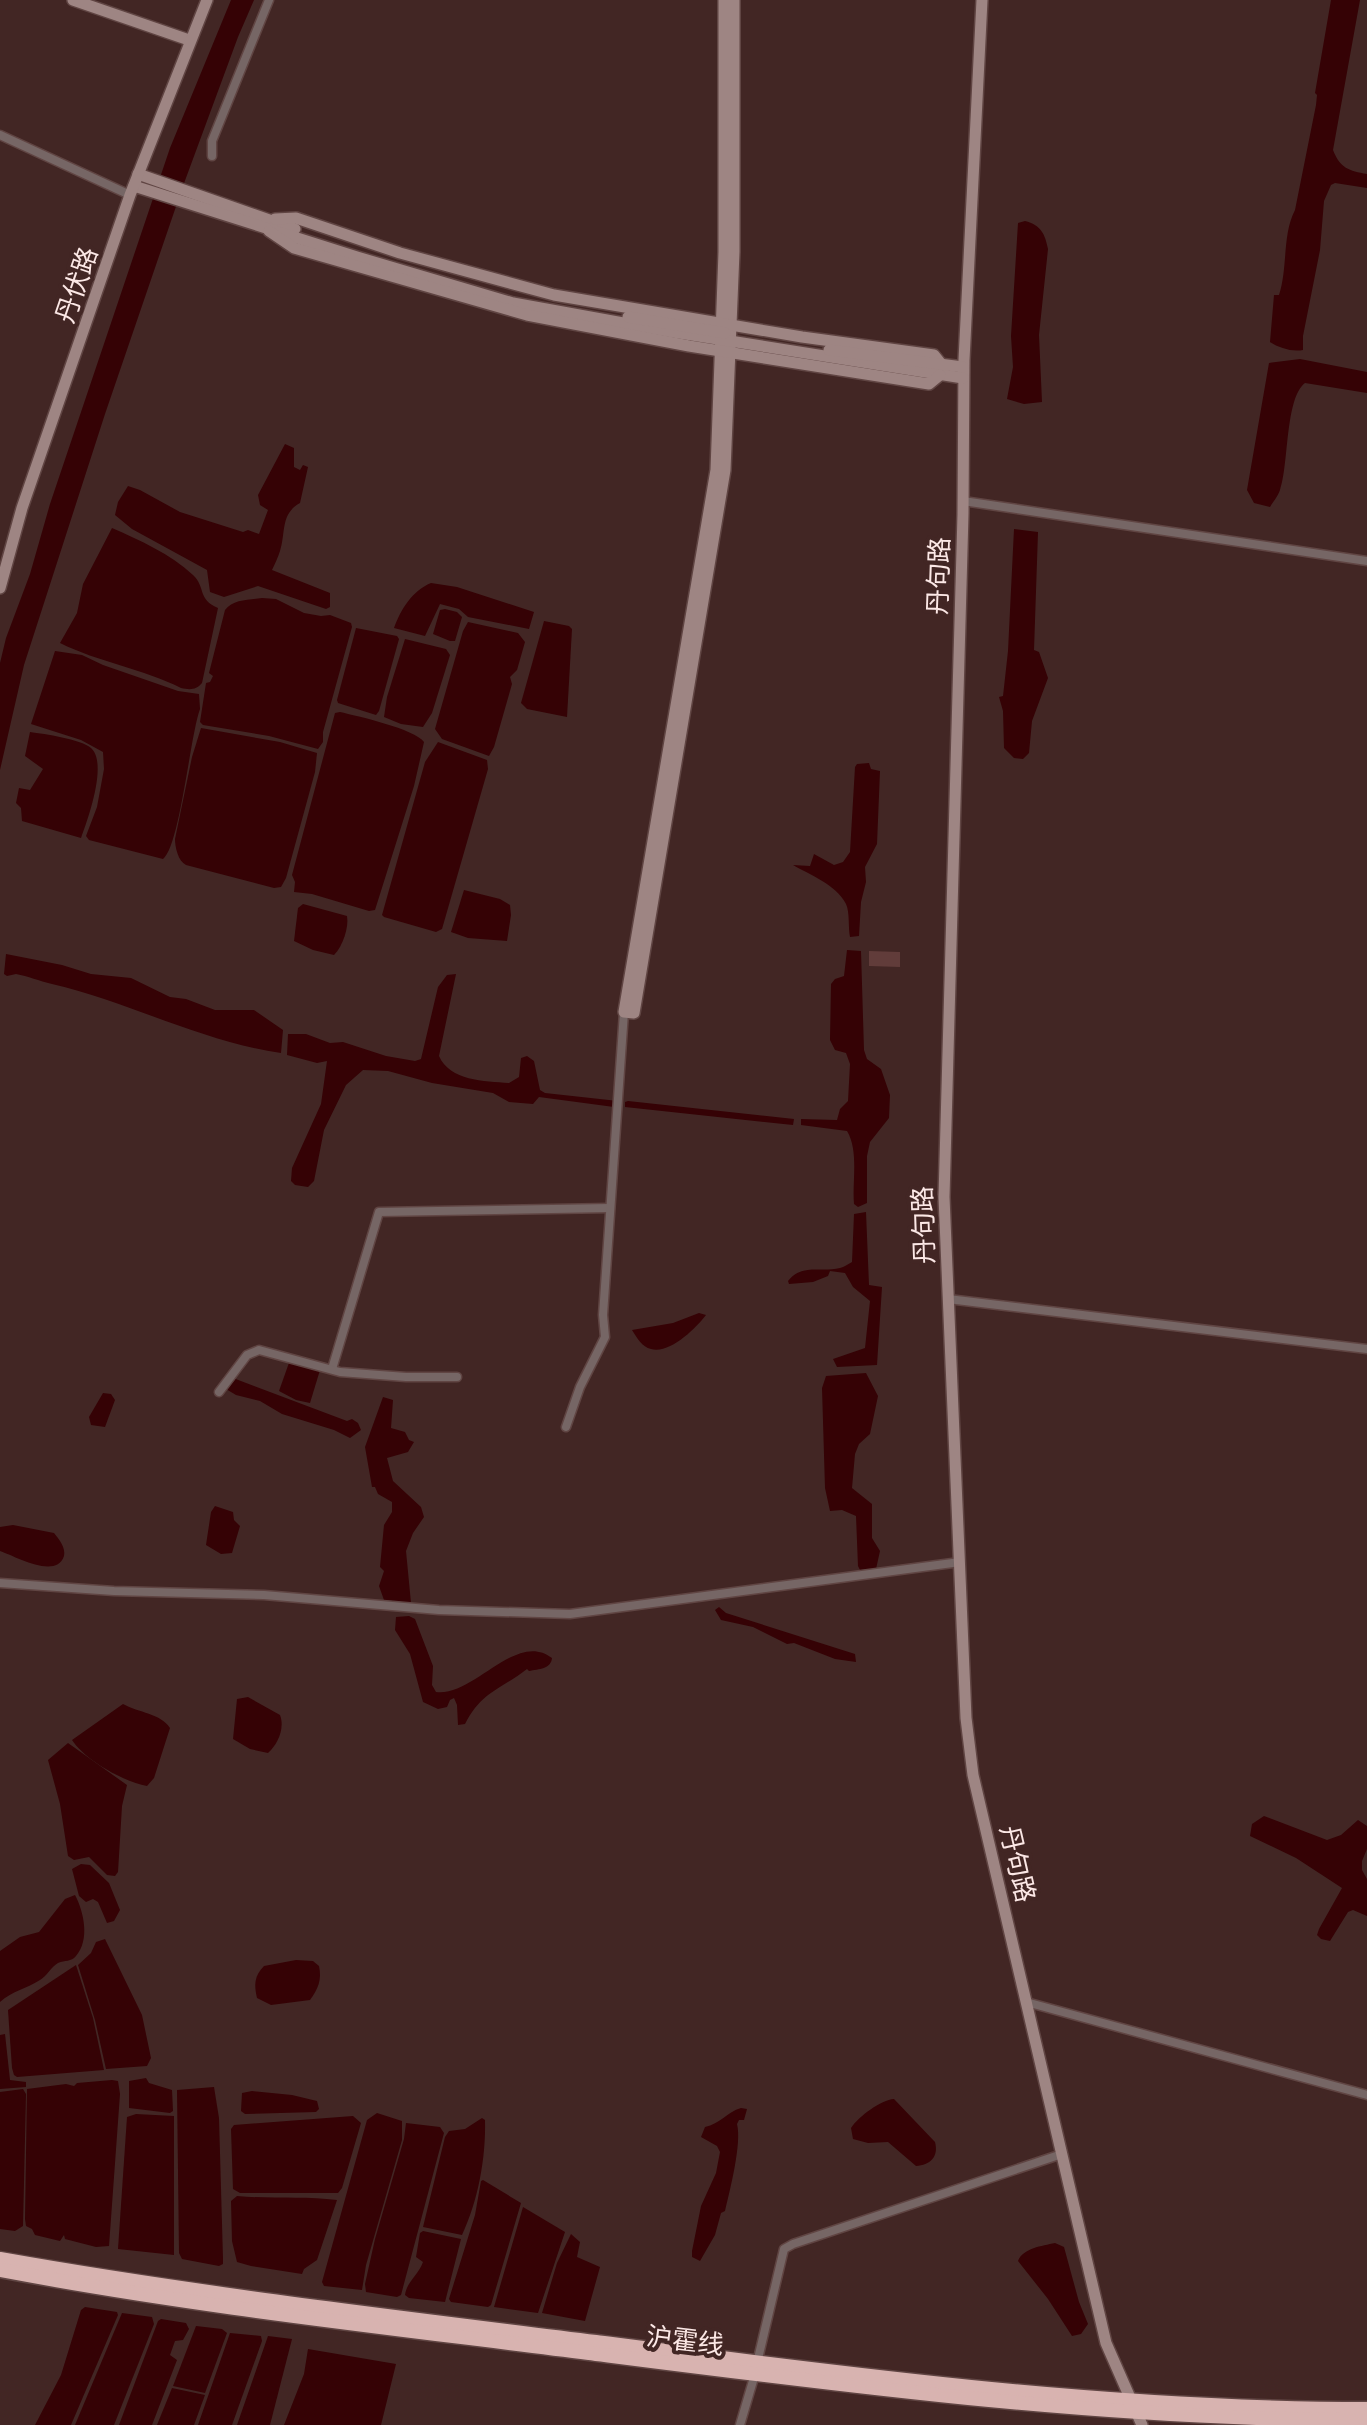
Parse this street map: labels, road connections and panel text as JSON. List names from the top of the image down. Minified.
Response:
{"streets":{"highway":["沪霍线"],"street":["丹伏路","丹句路"]},"crossings":[["丹句路","沪霍线"]]}
